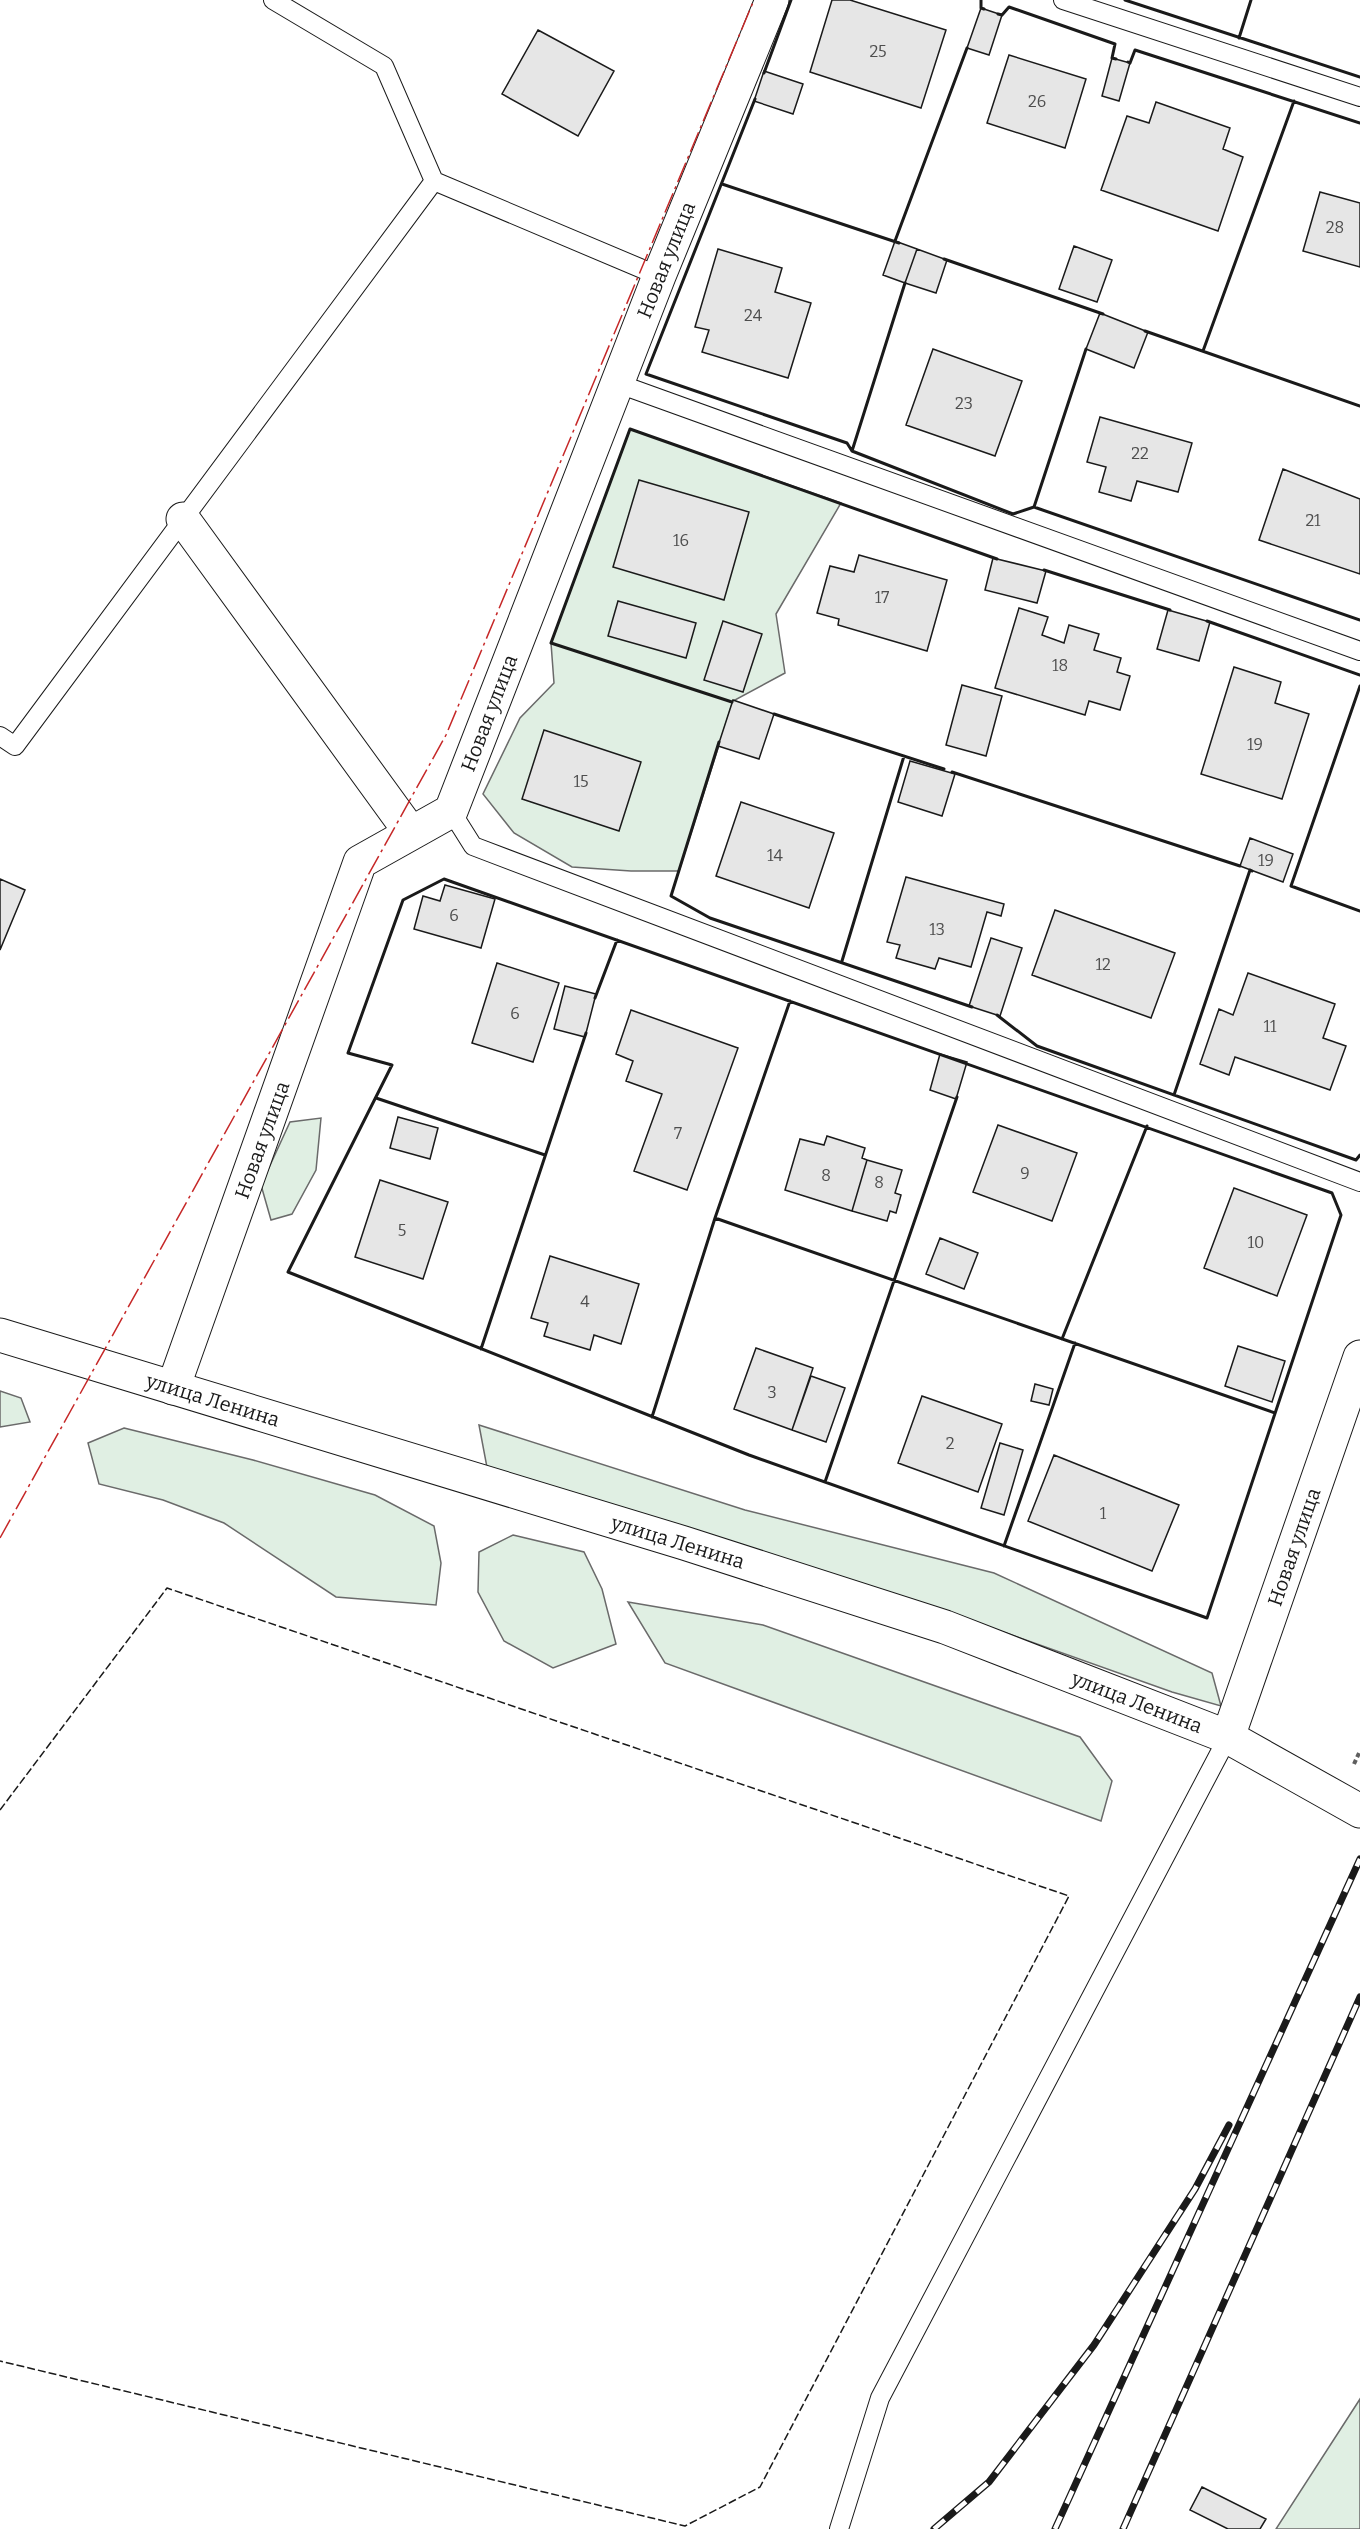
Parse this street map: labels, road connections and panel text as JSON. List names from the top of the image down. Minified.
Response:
{"streets":{"street":["Новая улица","улица Ленина"]},"crossings":[["Новая улица","улица Ленина"]],"house_numbers":["25","26","28","24","23","22","21","16","17","18","19","15","14","19","6","13","12","6","11","7","9","8","8","5","10","4","3","2","1"]}
